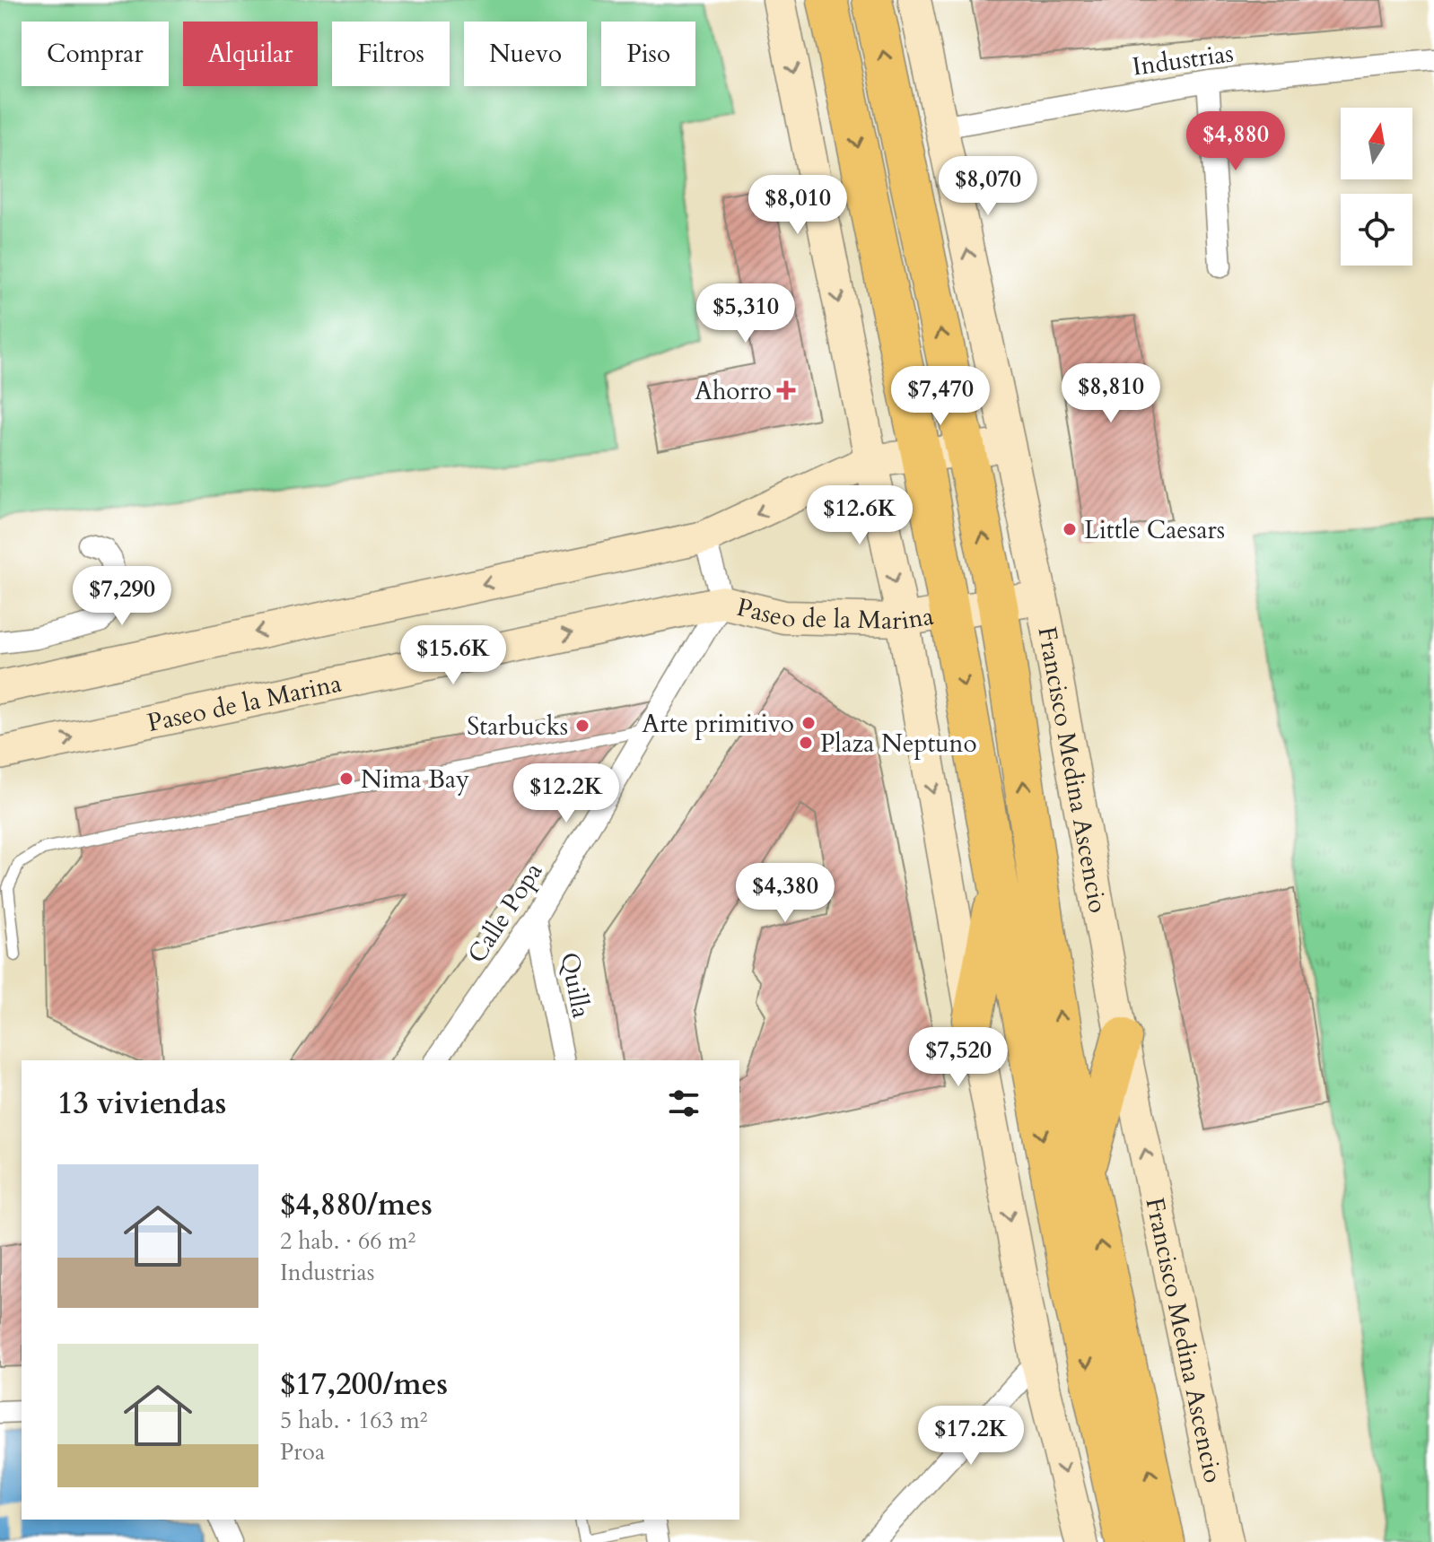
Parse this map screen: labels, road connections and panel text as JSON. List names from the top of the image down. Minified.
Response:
{"streets":{"highway":["Francisco Medina Ascencio"],"main road":["Paseo de la Marina"],"street":["Industrias","Calle Popa","Quilla"]},"crossings":[["Industrias","Francisco Medina Ascencio"],["Paseo de la Marina","Francisco Medina Ascencio"],["Paseo de la Marina","Calle Popa"],["Calle Popa","Quilla"]],"places":{"health":["Ahorro"],"other":["Little Caesars","Arte primitivo","Starbucks","Plaza Neptuno","Nima Bay"]},"north":"top","page":{"chip":["Comprar","Alquilar","Filtros","Nuevo","Piso"],"price":["$4,880","$8,070","$8,010","$5,310","$8,810","$7,470","$12.6K","$7,290","$15.6K","$12.2K","$4,380","$7,520","$17.2K"],"heading":"13 viviendas","list":[{"name":"$4,880/mes","note":"2 hab. · 66 m² · Industrias"},{"name":"$17,200/mes","note":"5 hab. · 163 m² · Proa"}]}}
